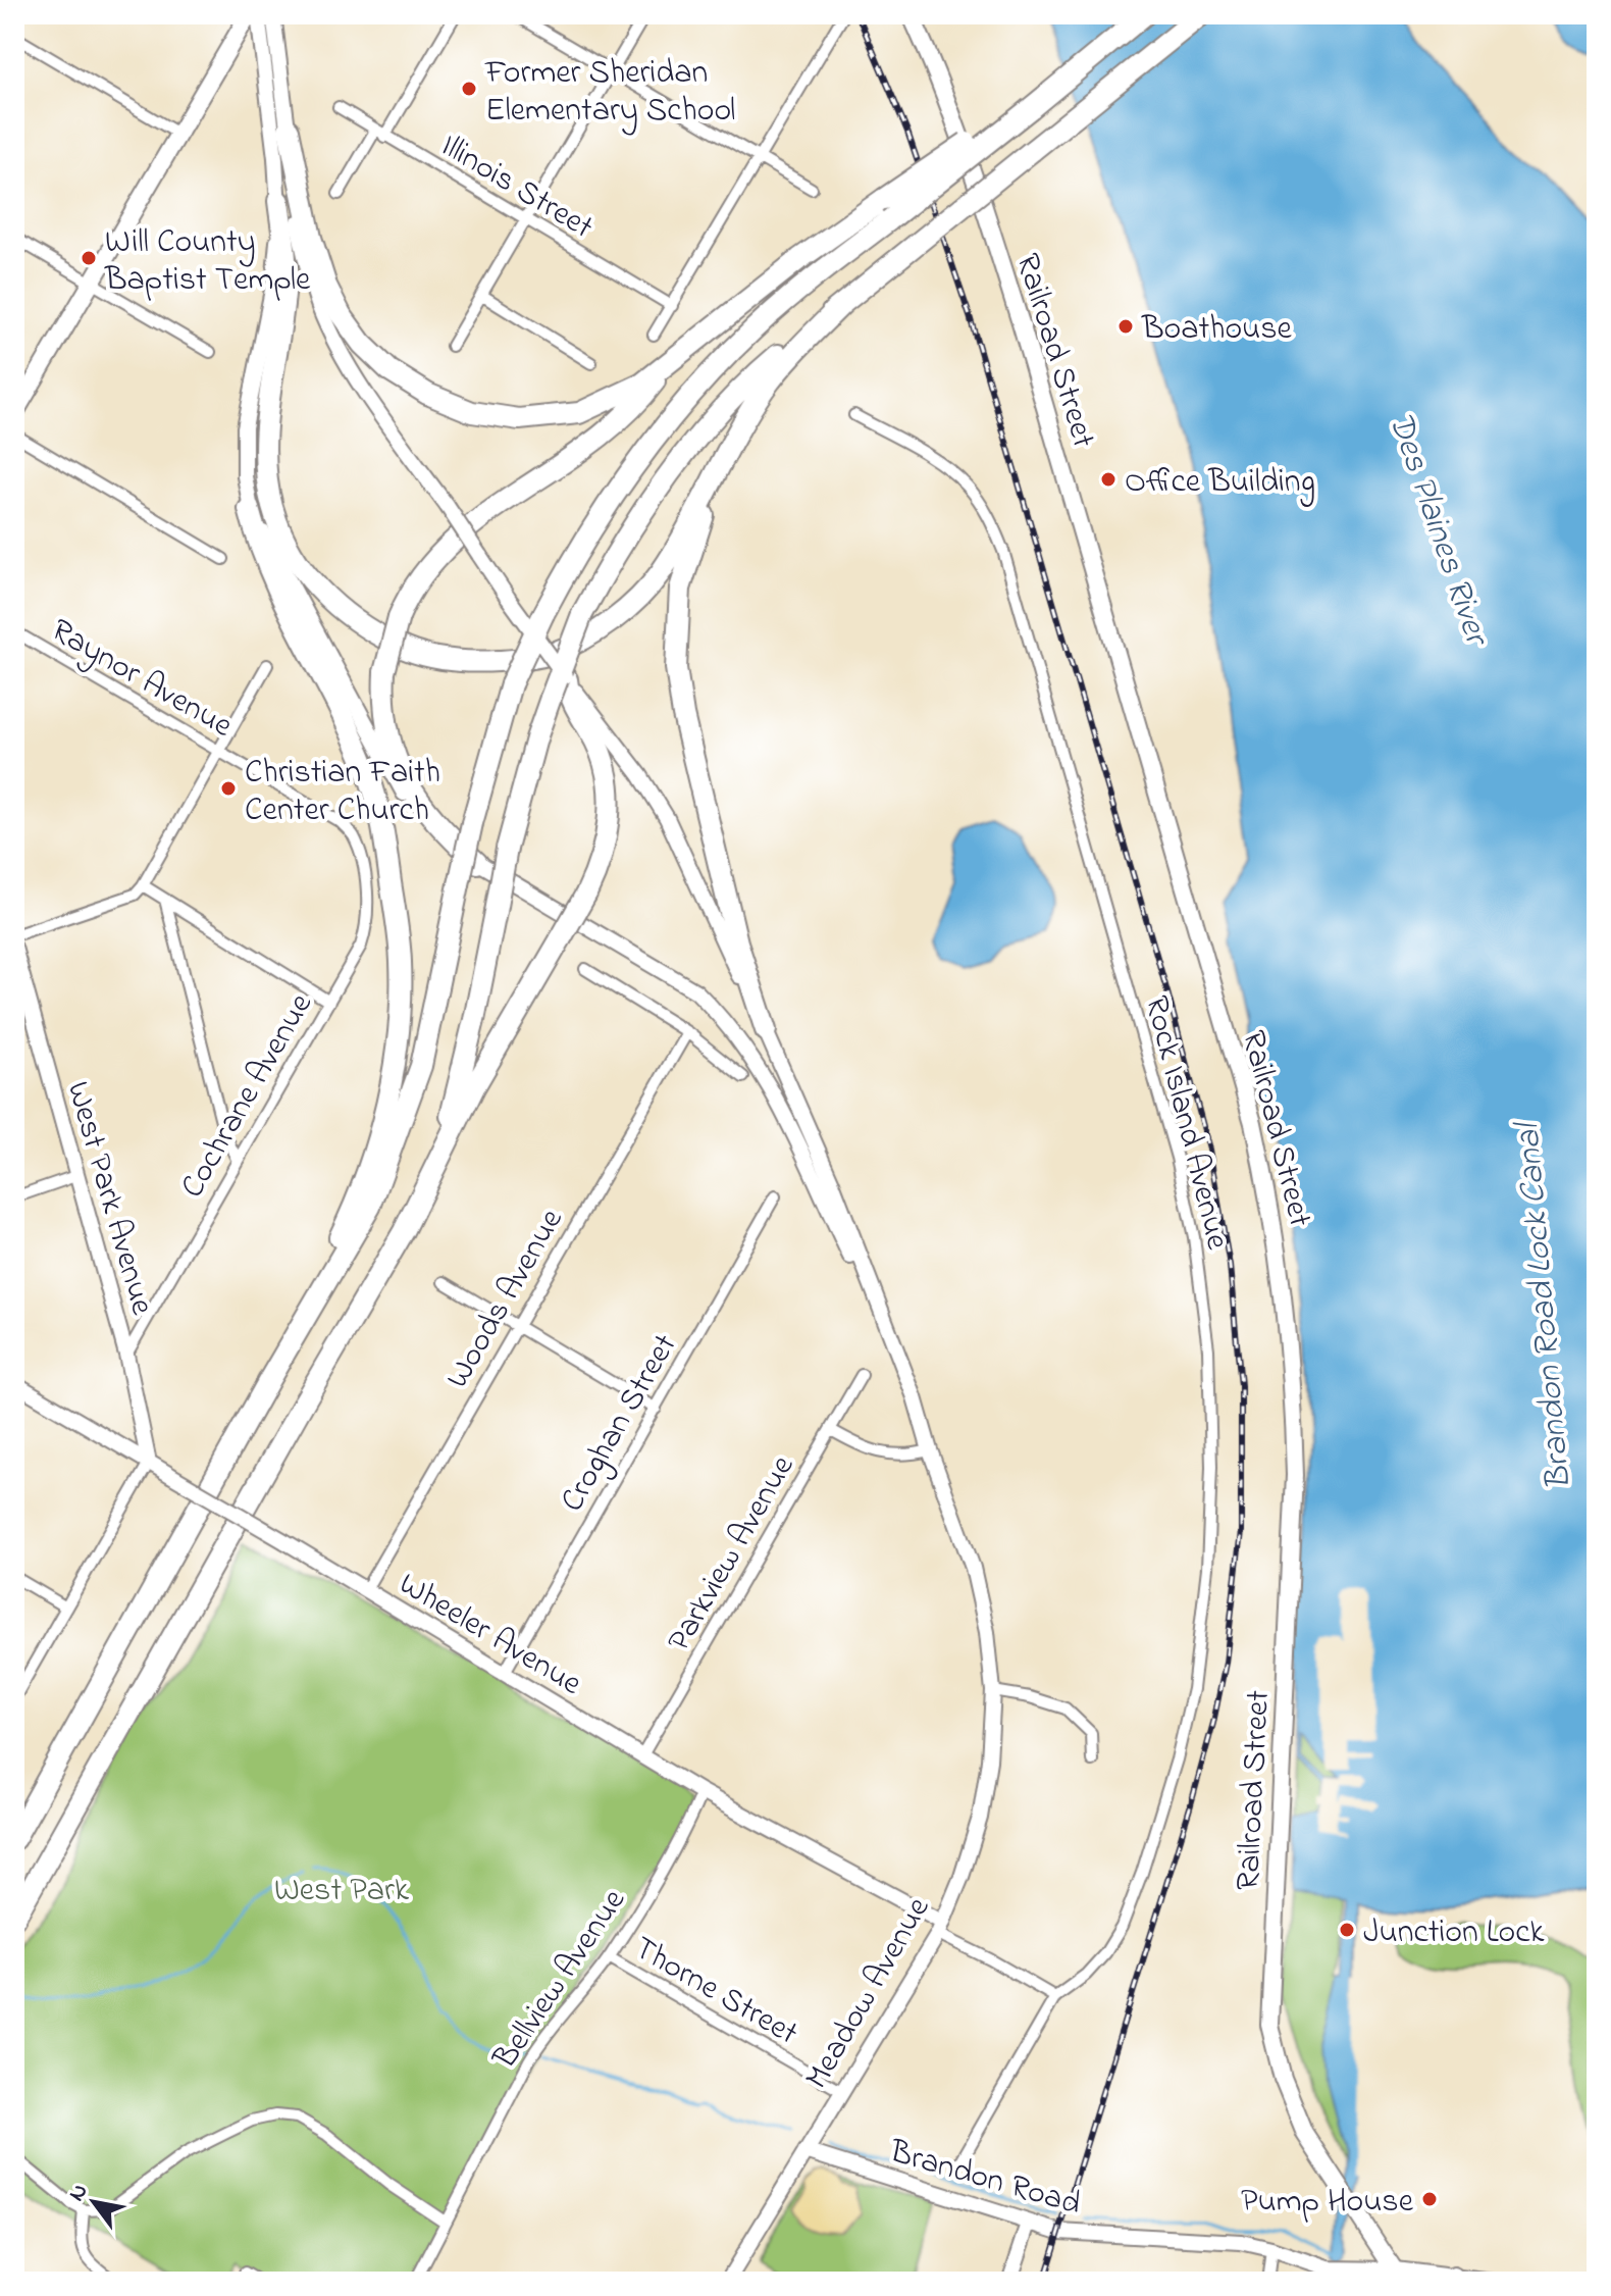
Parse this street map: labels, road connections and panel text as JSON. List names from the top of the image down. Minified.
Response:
{"streets":{"main road":["Railroad Street"],"street":["Illinois Street","Raynor Avenue","Cochrane Avenue","Rock Island Avenue","West Park Avenue","Woods Avenue","Croghan Street","Parkview Avenue","Wheeler Avenue","Bellview Avenue","Thorne Street","Meadow Avenue","Brandon Road"]},"crossings":[["Railroad Street","Brandon Road"],["Raynor Avenue","Cochrane Avenue"],["Cochrane Avenue","West Park Avenue"],["Rock Island Avenue","Wheeler Avenue"],["West Park Avenue","Wheeler Avenue"],["Woods Avenue","Wheeler Avenue"],["Croghan Street","Wheeler Avenue"],["Parkview Avenue","Wheeler Avenue"],["Wheeler Avenue","Bellview Avenue"],["Wheeler Avenue","Meadow Avenue"],["Bellview Avenue","Thorne Street"],["Thorne Street","Meadow Avenue"],["Meadow Avenue","Brandon Road"]],"water":["Des Plaines River","Brandon Road Lock Canal"],"parks":["West Park"],"places":["Former Sheridan Elementary School","Will County Baptist Temple","Boathouse","Office Building","Christian Faith Center Church","Junction Lock","Pump House"],"north":"top left"}
